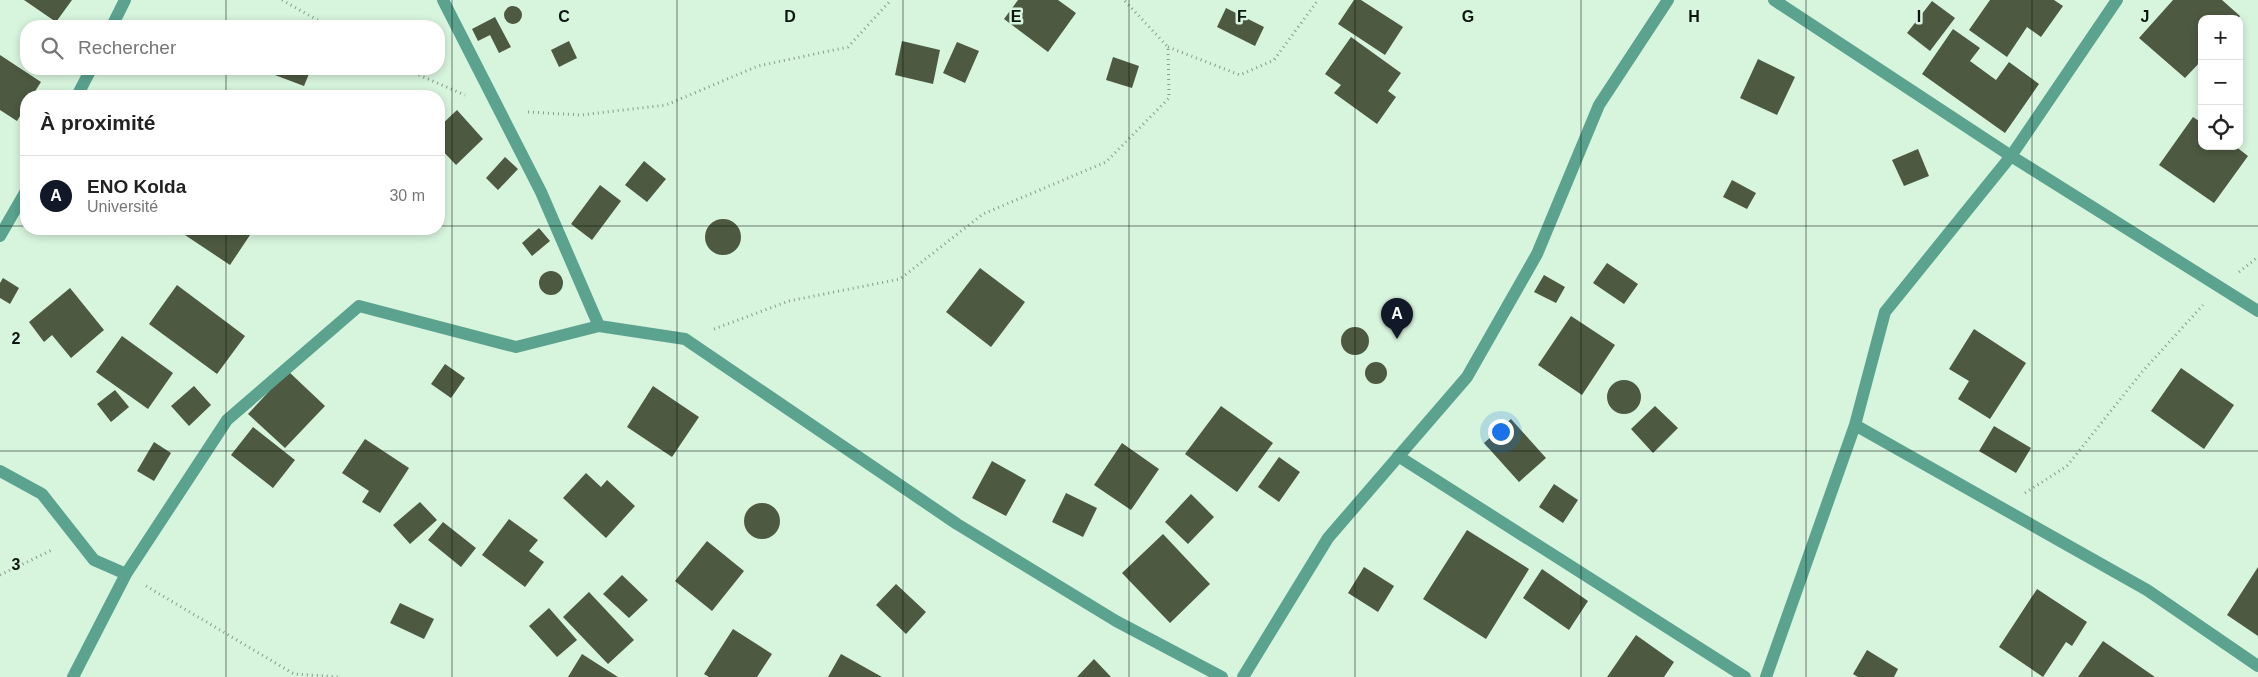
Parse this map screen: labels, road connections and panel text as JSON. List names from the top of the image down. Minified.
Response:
{"page":{"map_buttons":["+","−"],"search":"Rechercher","heading":"À proximité","list":[{"mark":"A","name":"ENO Kolda","note":"Université","value":"30 m"}],"pins":"A"},"grid":{"columns":["C","D","E","F","G","H","I","J"],"rows":["2","3"]}}
